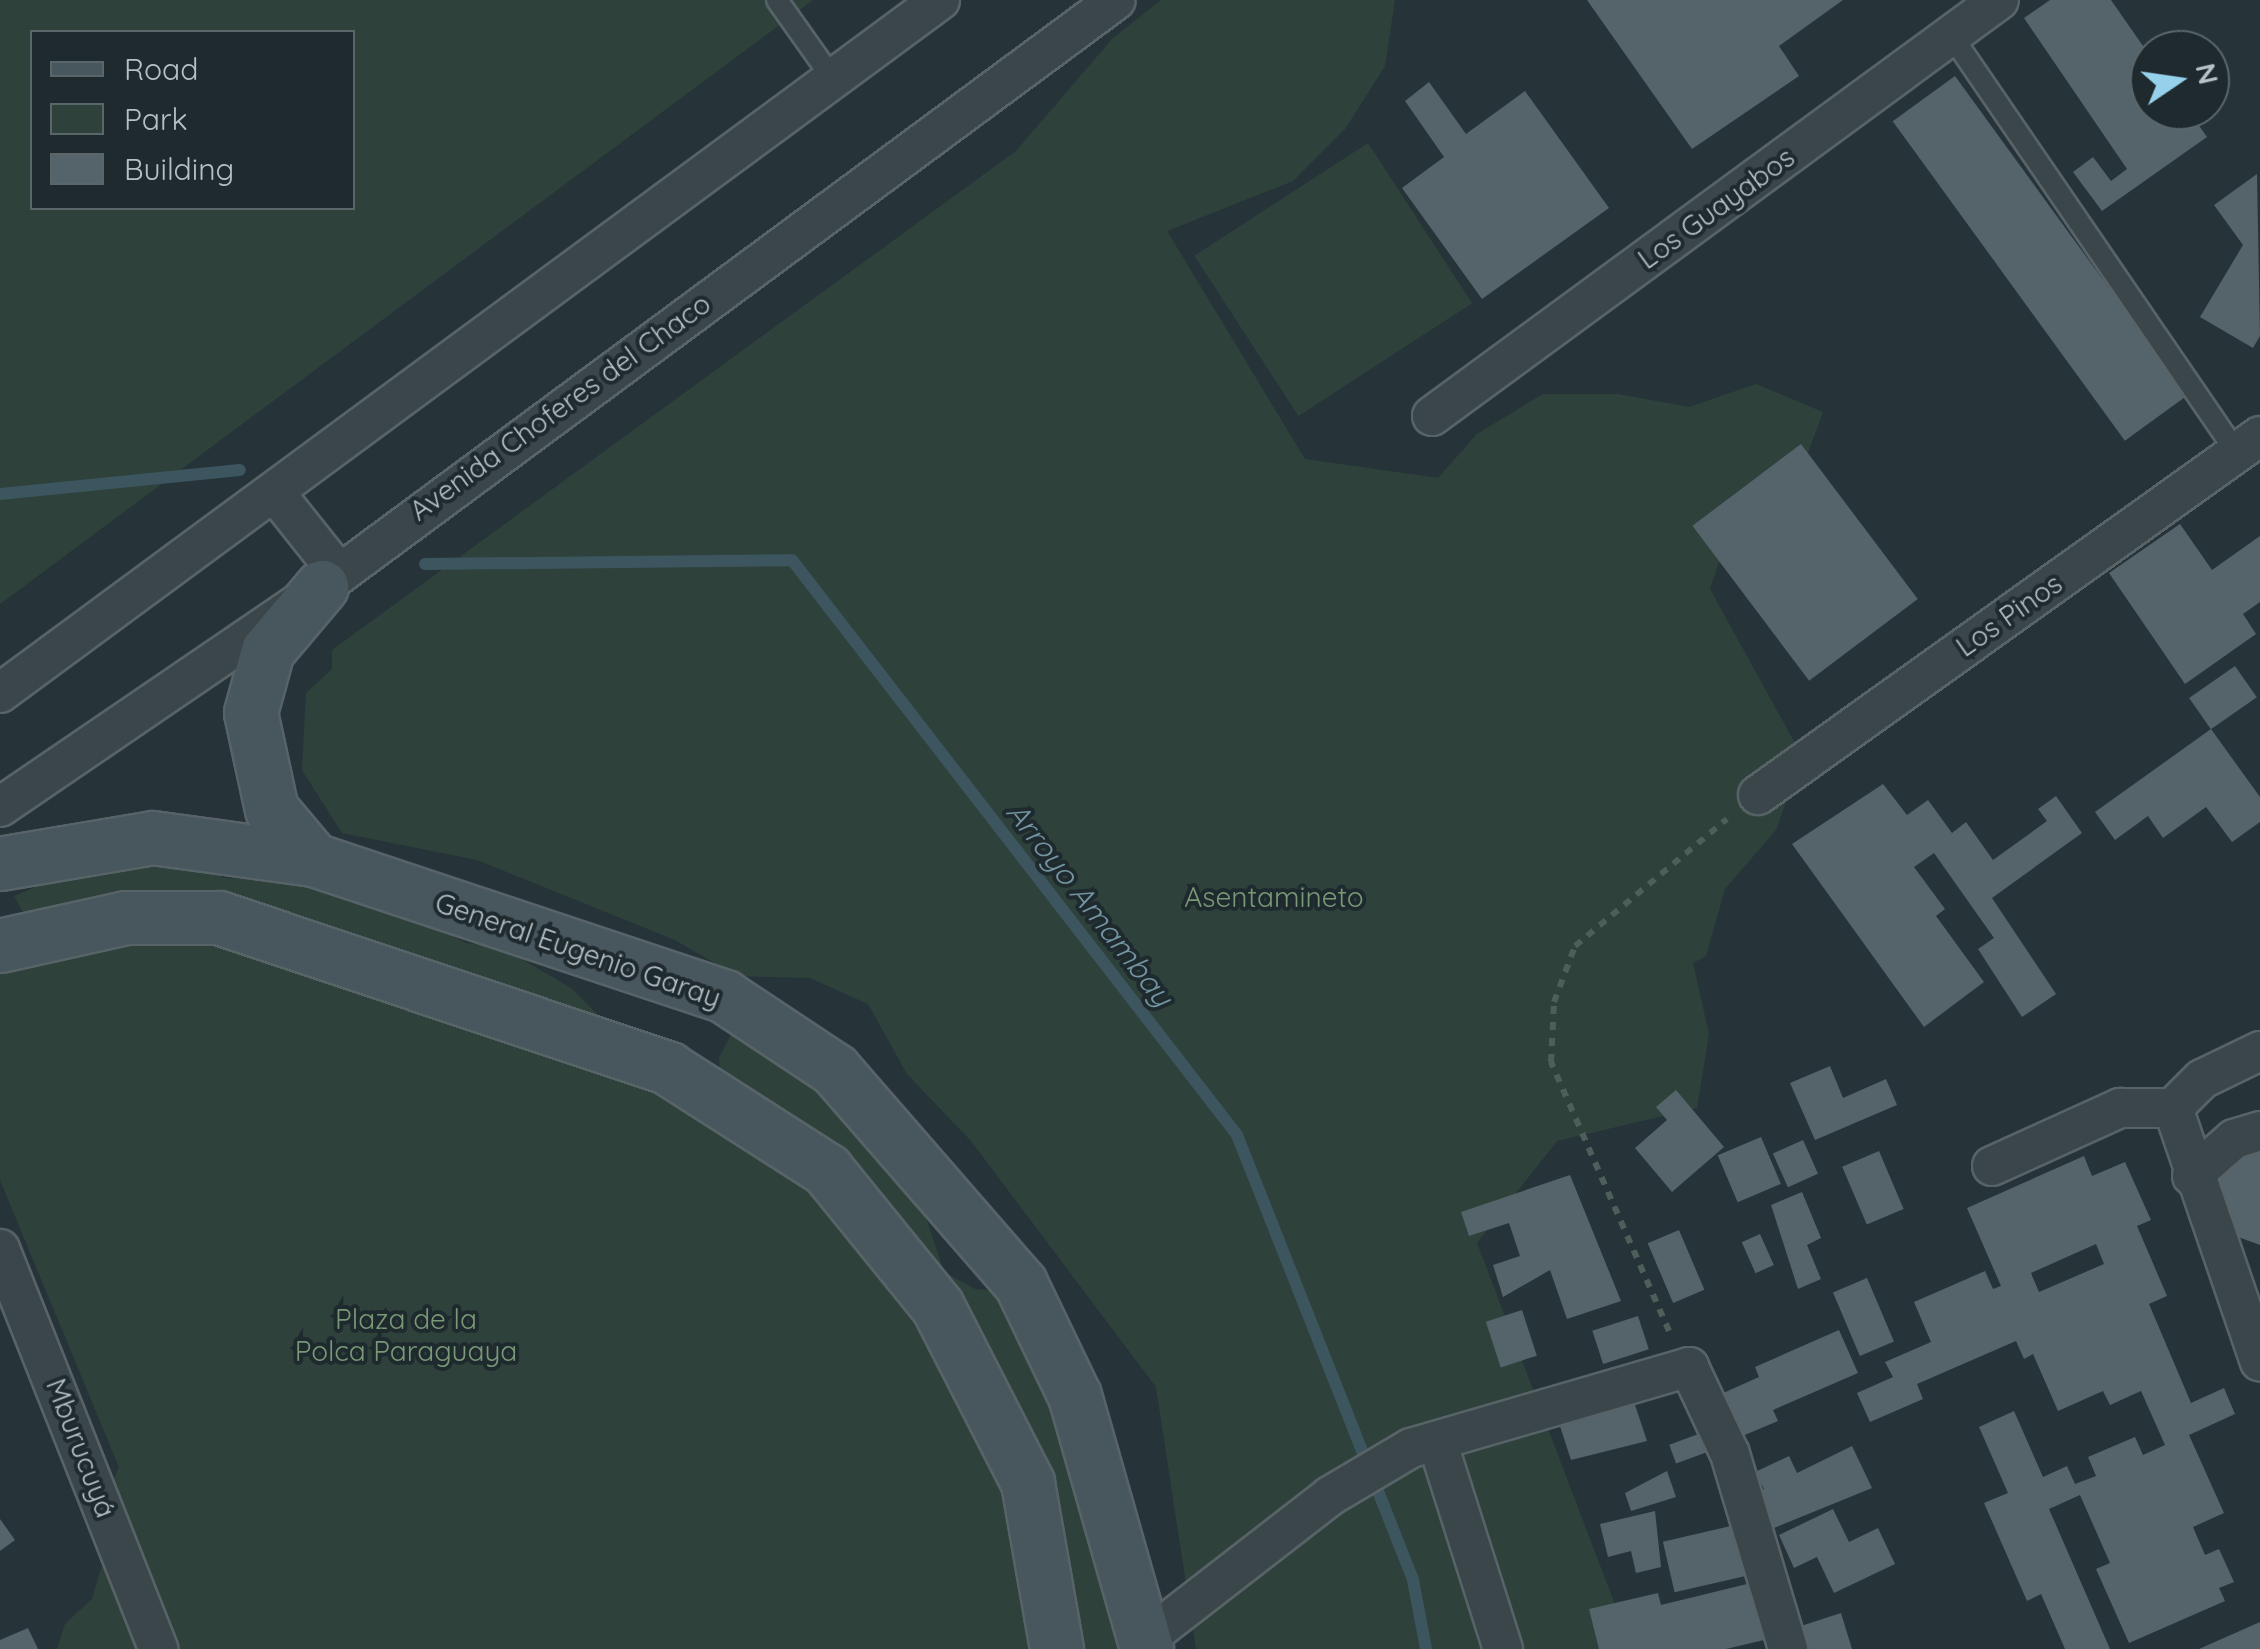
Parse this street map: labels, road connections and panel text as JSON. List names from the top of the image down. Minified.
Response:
{"streets":{"street":["Los Guayabos","Avenida Choferes del Chaco","Los Pinos","General Eugenio Garay","Mburucuyá"]},"water":["Arroyo Amambay"],"parks":["Asentamineto","Plaza de la Polca Paraguaya"],"legend":["Road","Park","Building"],"north":"right"}
